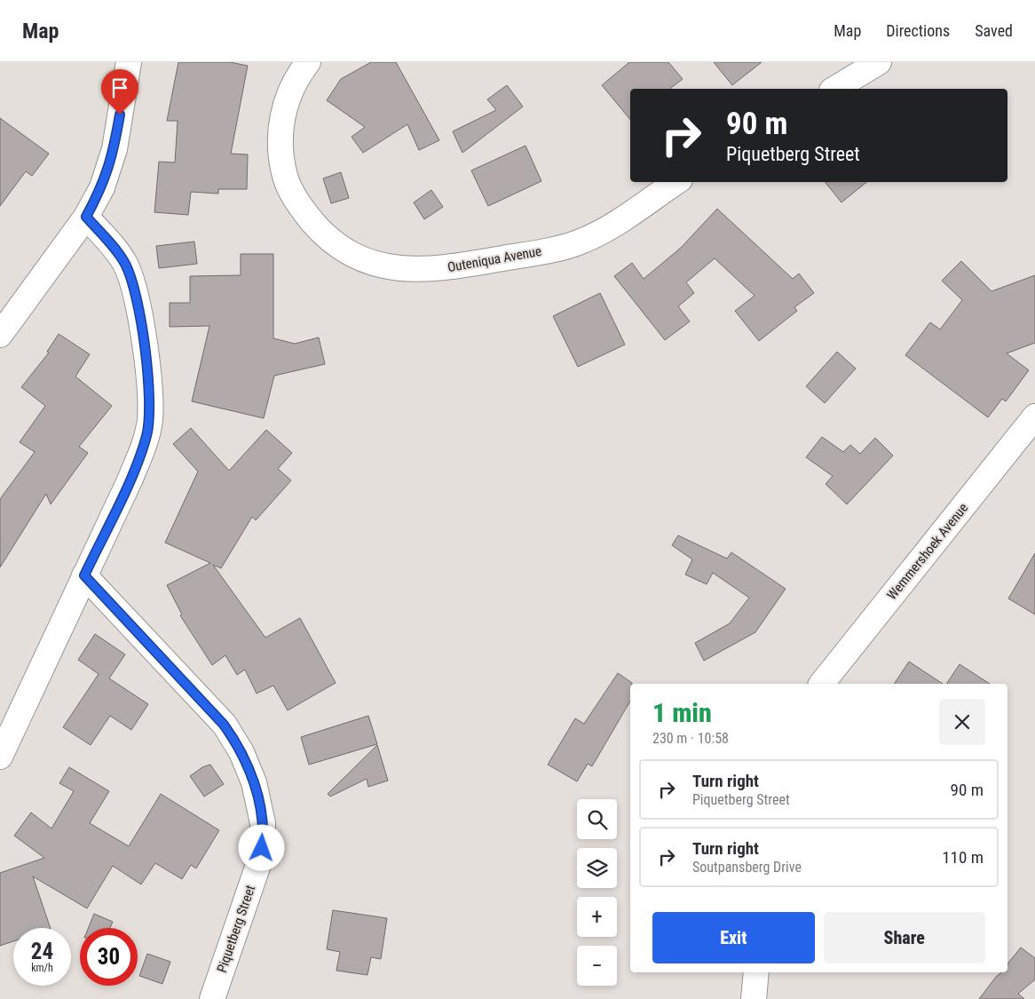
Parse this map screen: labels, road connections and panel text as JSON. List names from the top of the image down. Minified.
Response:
{"streets":{"street":["Outeniqua Avenue","Wemmershoek Avenue","Piquetberg Street"]},"page":{"header":"Map","nav":["Map","Directions","Saved"],"turn":["90 m","Piquetberg Street"],"heading":["1 min","230 m · 10:58"],"list":[{"name":"Turn right","note":"Piquetberg Street","value":"90 m"},{"name":"Turn right","note":"Soutpansberg Drive","value":"110 m"}],"map_buttons":["+","−"],"buttons":["Exit","Share"],"speed":"24 km/h","limit":"30"}}
